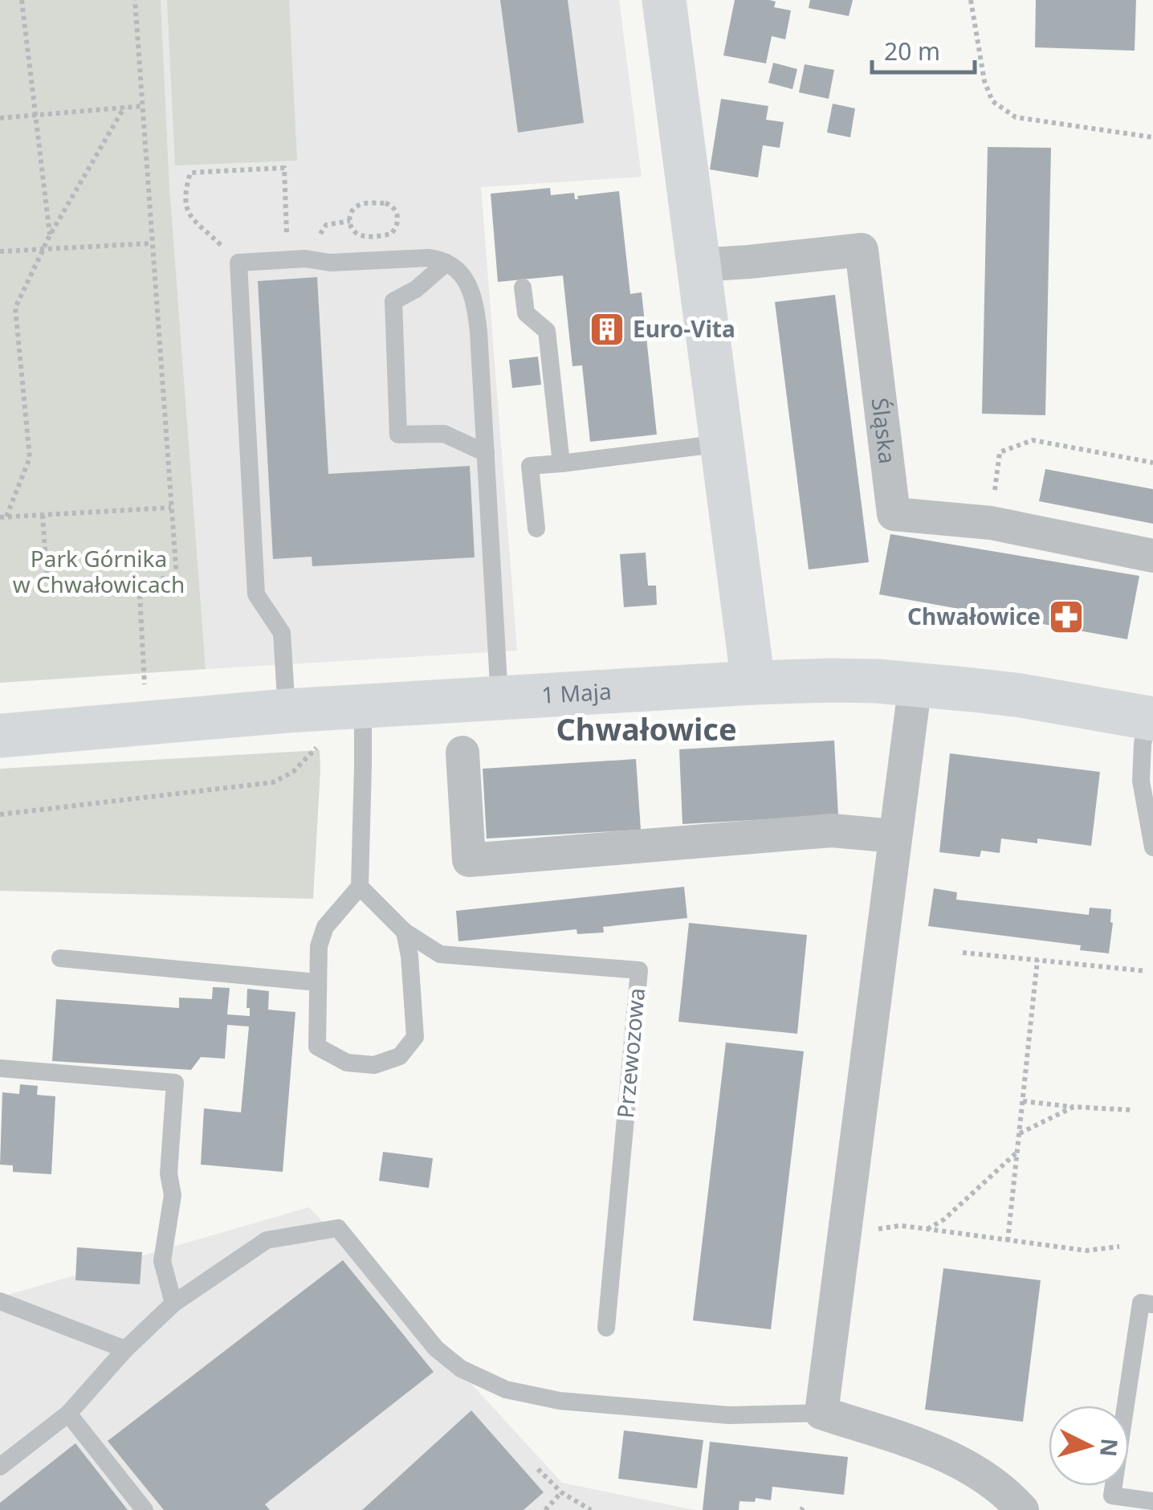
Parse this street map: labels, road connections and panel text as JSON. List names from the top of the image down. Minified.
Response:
{"streets":{"main road":["1 Maja"],"street":["Śląska"],"lane":["Przewozowa"]},"districts":["Chwałowice"],"parks":["Park Górnika w Chwałowicach"],"places":{"building":["Euro-Vita"],"pharmacy":["Chwałowice"]},"scale_bar":"20 m","north":"right"}
